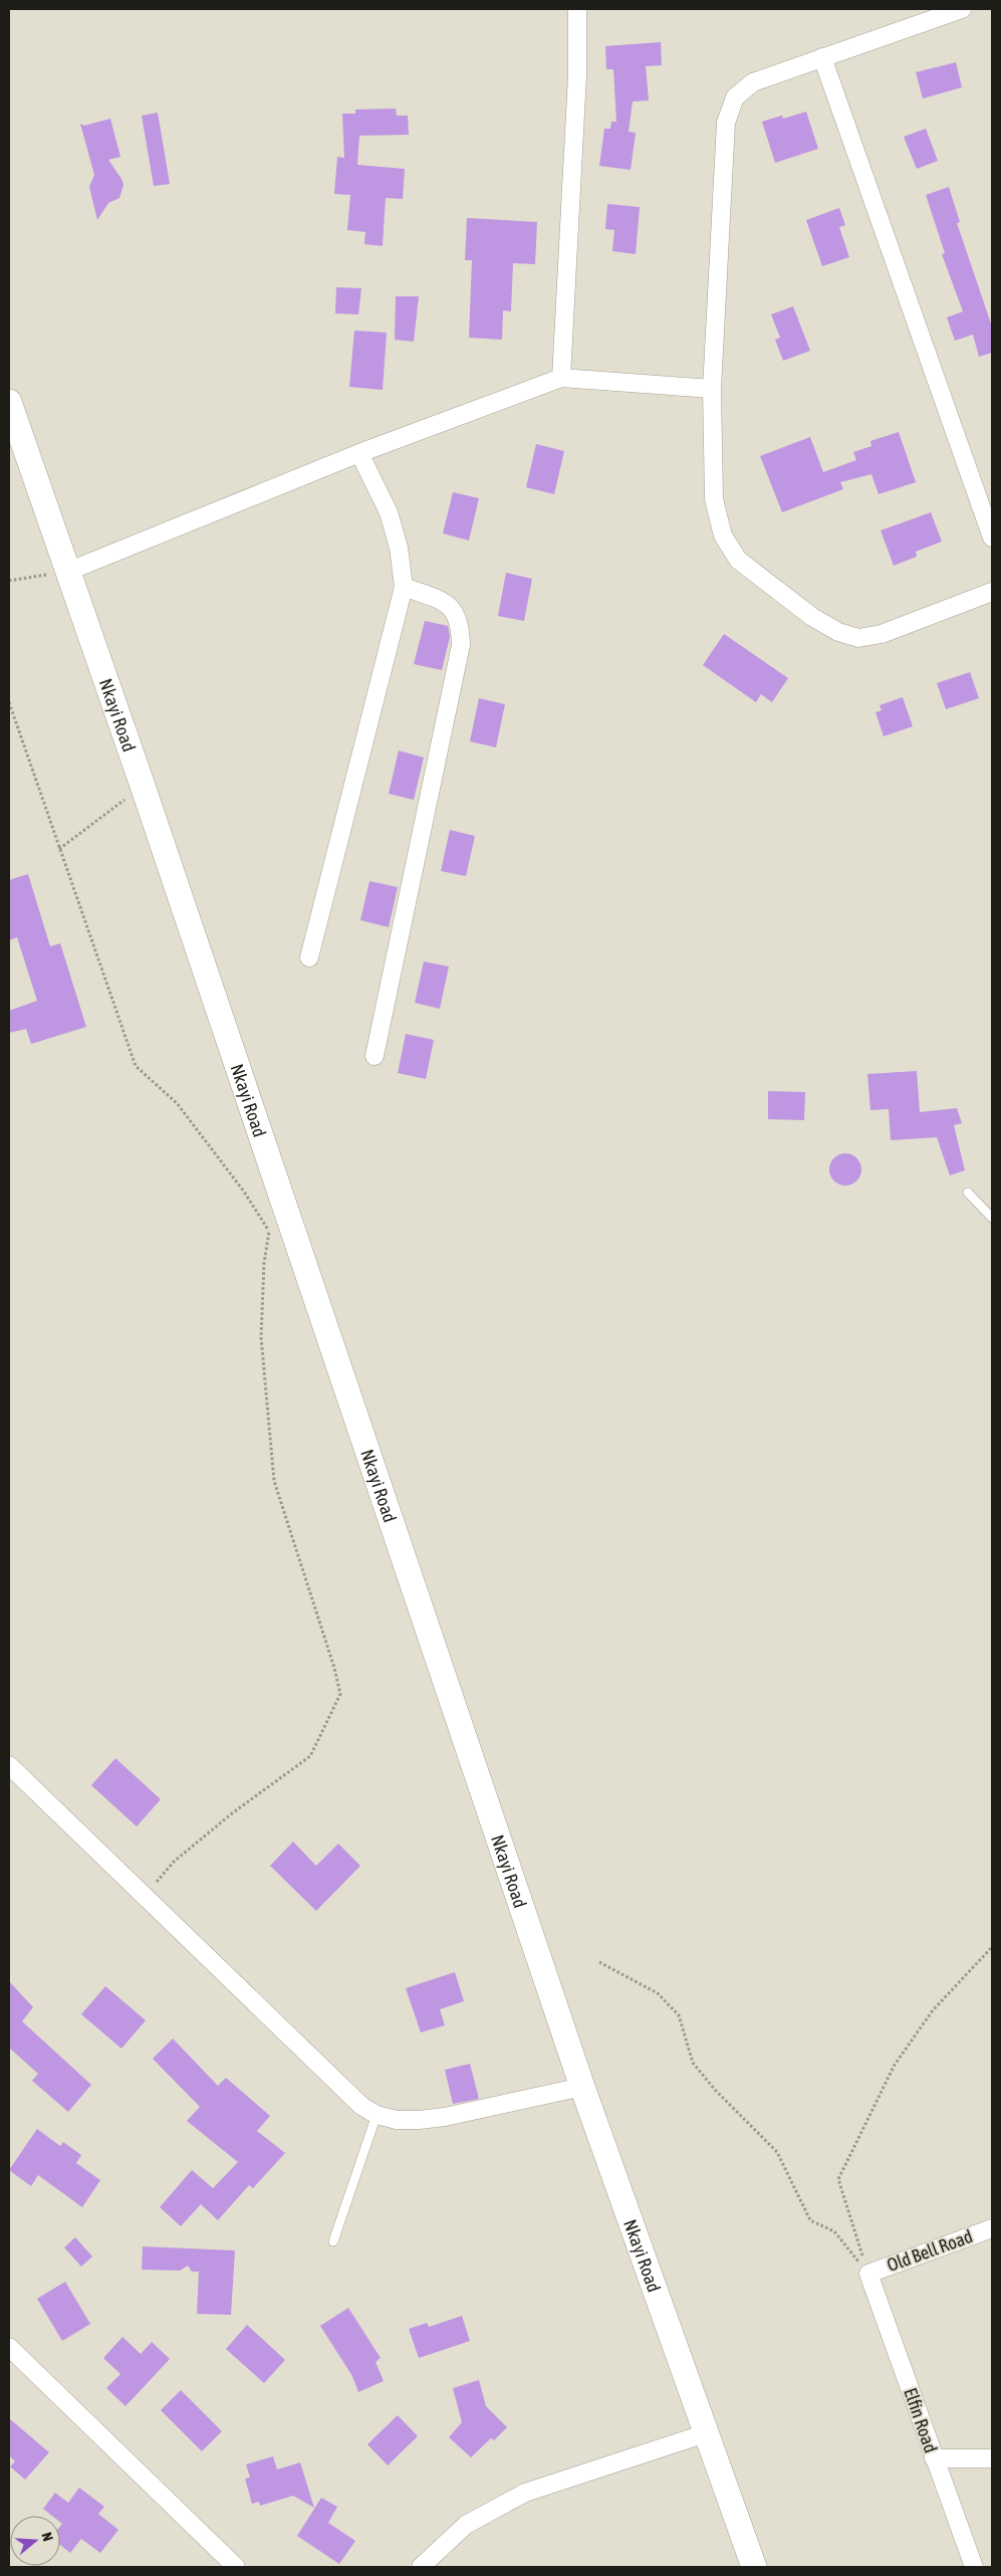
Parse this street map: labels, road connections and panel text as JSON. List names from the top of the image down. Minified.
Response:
{"streets":{"main road":["Nkayi Road"],"street":["Old Bell Road","Elfin Road"]},"crossings":[["Old Bell Road","Elfin Road"]],"north":"right"}
